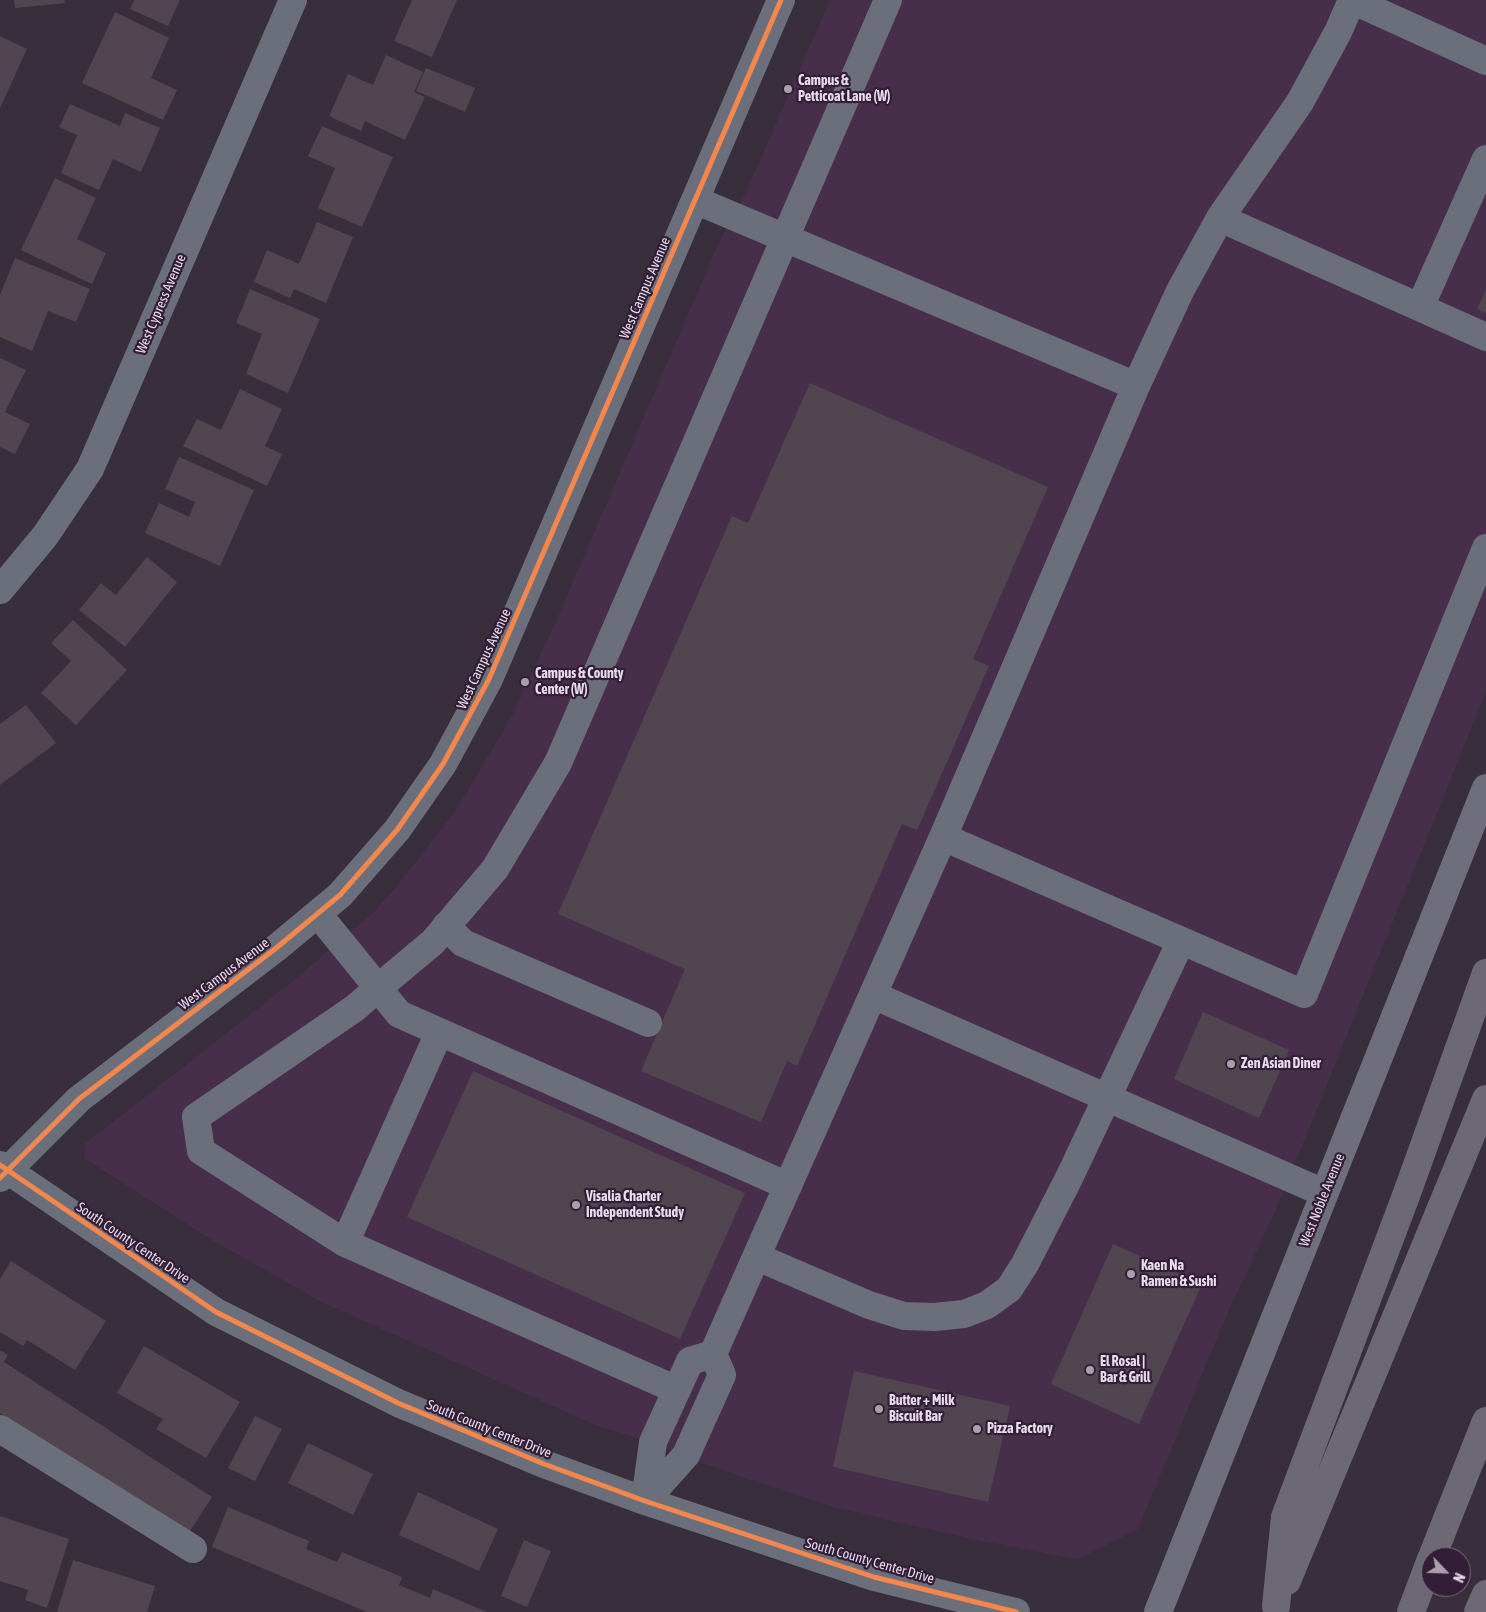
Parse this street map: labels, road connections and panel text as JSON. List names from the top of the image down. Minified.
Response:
{"streets":{"main road":["West Noble Avenue"],"street":["West Campus Avenue","West Cypress Avenue","South County Center Drive"]},"crossings":[["West Campus Avenue","South County Center Drive"]],"places":["Campus & Petticoat Lane (W)","Campus & County Center (W)","Zen Asian Diner","Visalia Charter Independent Study","Kaen Na Ramen & Sushi","El Rosal | Bar & Grill","Butter + Milk Biscuit Bar","Pizza Factory"],"north":"bottom right"}
